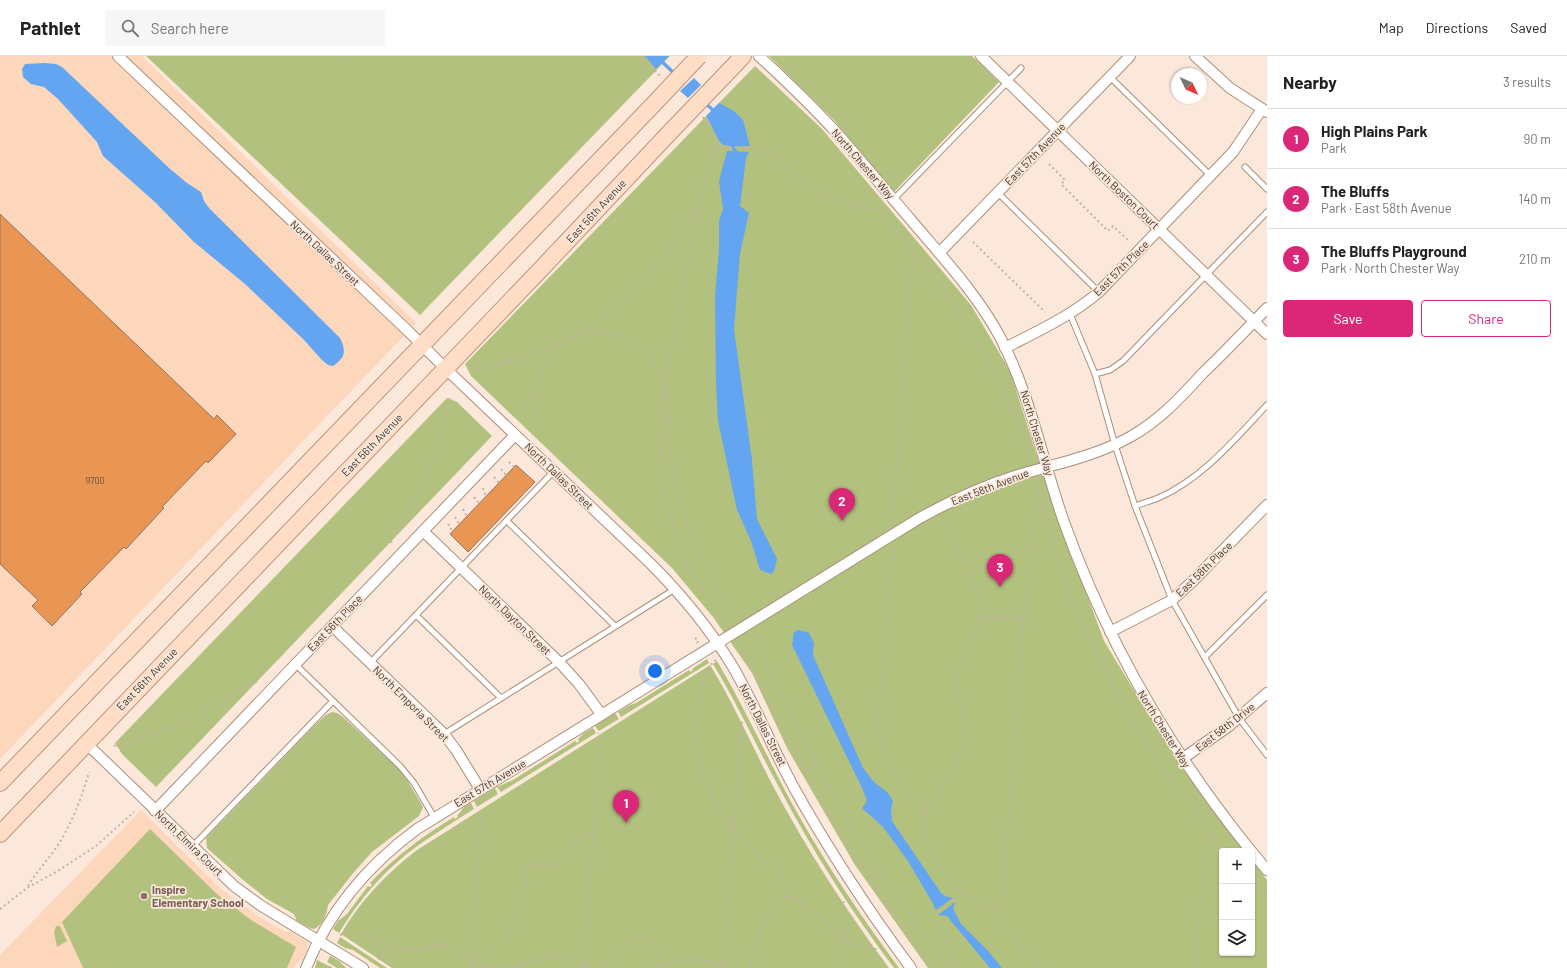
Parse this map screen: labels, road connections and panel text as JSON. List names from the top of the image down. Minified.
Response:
{"streets":{"main road":["East 56th Avenue"],"street":["East 57th Avenue","North Chester Way","North Boston Court","North Dallas Street","East 57th Place","East 58th Avenue","East 58th Place","North Dayton Street","East 56th Place","North Emporia Street","East 58th Drive","North Elmira Court"]},"crossings":[["East 57th Avenue","North Chester Way"],["East 57th Avenue","North Boston Court"],["East 57th Avenue","North Dallas Street"],["East 57th Avenue","East 58th Avenue"],["East 57th Avenue","North Dayton Street"],["East 57th Avenue","North Emporia Street"],["East 57th Avenue","North Elmira Court"],["North Chester Way","East 57th Place"],["North Chester Way","East 58th Avenue"],["North Chester Way","East 58th Place"],["North Chester Way","East 58th Drive"],["North Boston Court","East 57th Place"],["North Boston Court","East 58th Avenue"],["East 56th Avenue","North Dallas Street"],["East 56th Avenue","North Elmira Court"],["North Dallas Street","East 58th Avenue"],["North Dallas Street","East 56th Place"],["North Dayton Street","East 56th Place"],["East 56th Place","North Emporia Street"],["East 56th Place","North Elmira Court"]],"places":["Inspire Elementary School"],"house_numbers":["9700"],"north":"bottom right","page":{"header":"Pathlet","search":"Search here","nav":["Map","Directions","Saved"],"heading":["Nearby","3 results"],"list":[{"mark":"1","name":"High Plains Park","note":"Park","value":"90 m"},{"mark":"2","name":"The Bluffs","note":"Park · East 58th Avenue","value":"140 m"},{"mark":"3","name":"The Bluffs Playground","note":"Park · North Chester Way","value":"210 m"}],"buttons":["Save","Share"],"pins":["2","3","1"],"map_buttons":["+","−"]}}
